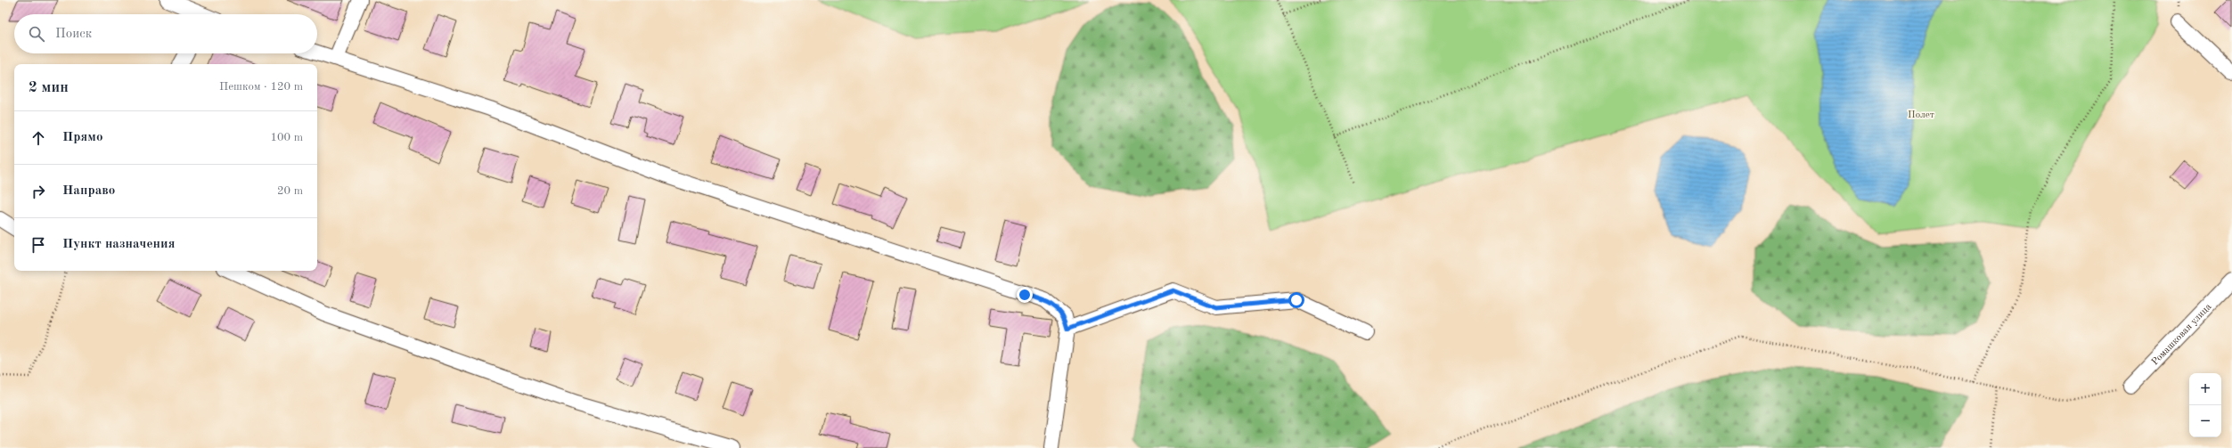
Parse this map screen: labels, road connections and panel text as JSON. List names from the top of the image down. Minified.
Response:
{"streets":{"street":["Ромашковая улица"]},"parks":["Полет"],"page":{"search":"Поиск","heading":["2 мин","Пешком · 120 m"],"list":[["Прямо","100 m"],["Направо","20 m"],"Пункт назначения"],"map_buttons":["+","−"]}}
